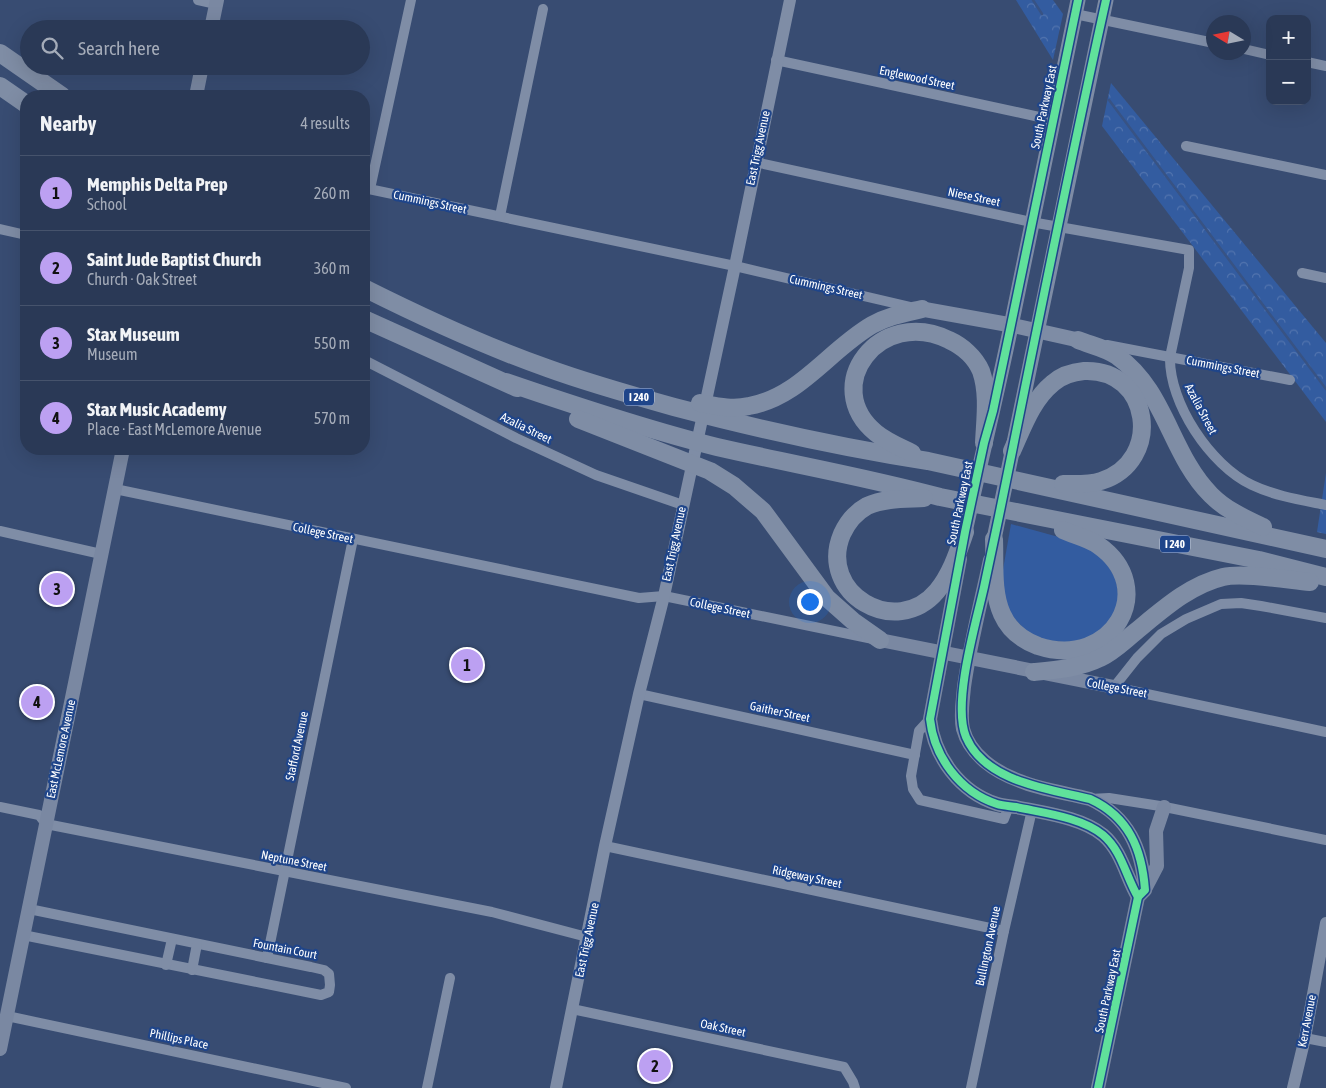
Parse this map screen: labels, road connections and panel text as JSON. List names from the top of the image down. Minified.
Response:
{"streets":{"highway":["I 240"],"main road":["South Parkway East","Cummings Street","College Street","East McLemore Avenue"],"street":["Englewood Street","East Trigg Avenue","Niese Street","Azalia Street","Gaither Street","Stafford Avenue","Neptune Street","Ridgeway Street","Bullington Avenue","Fountain Court","Kerr Avenue","Oak Street","Phillips Place"]},"crossings":[["Englewood Street","South Parkway East"],["Englewood Street","East Trigg Avenue"],["South Parkway East","Niese Street"],["South Parkway East","Cummings Street"],["South Parkway East","College Street"],["South Parkway East","Bullington Avenue"],["East Trigg Avenue","Niese Street"],["East Trigg Avenue","Cummings Street"],["East Trigg Avenue","Azalia Street"],["East Trigg Avenue","College Street"],["East Trigg Avenue","Gaither Street"],["East Trigg Avenue","Neptune Street"],["East Trigg Avenue","Ridgeway Street"],["East Trigg Avenue","Oak Street"],["Niese Street","Azalia Street"],["Cummings Street","Azalia Street"],["College Street","Stafford Avenue"],["College Street","East McLemore Avenue"],["Stafford Avenue","Neptune Street"],["Stafford Avenue","Fountain Court"],["East McLemore Avenue","Neptune Street"],["East McLemore Avenue","Fountain Court"],["East McLemore Avenue","Phillips Place"],["Ridgeway Street","Bullington Avenue"]],"north":"left","page":{"map_buttons":["+","−"],"search":"Search here","heading":["Nearby","4 results"],"list":[{"mark":"1","name":"Memphis Delta Prep","note":"School","value":"260 m"},{"mark":"2","name":"Saint Jude Baptist Church","note":"Church · Oak Street","value":"360 m"},{"mark":"3","name":"Stax Museum","note":"Museum","value":"550 m"},{"mark":"4","name":"Stax Music Academy","note":"Place · East McLemore Avenue","value":"570 m"}],"pins":["3","1","4","2"]}}
